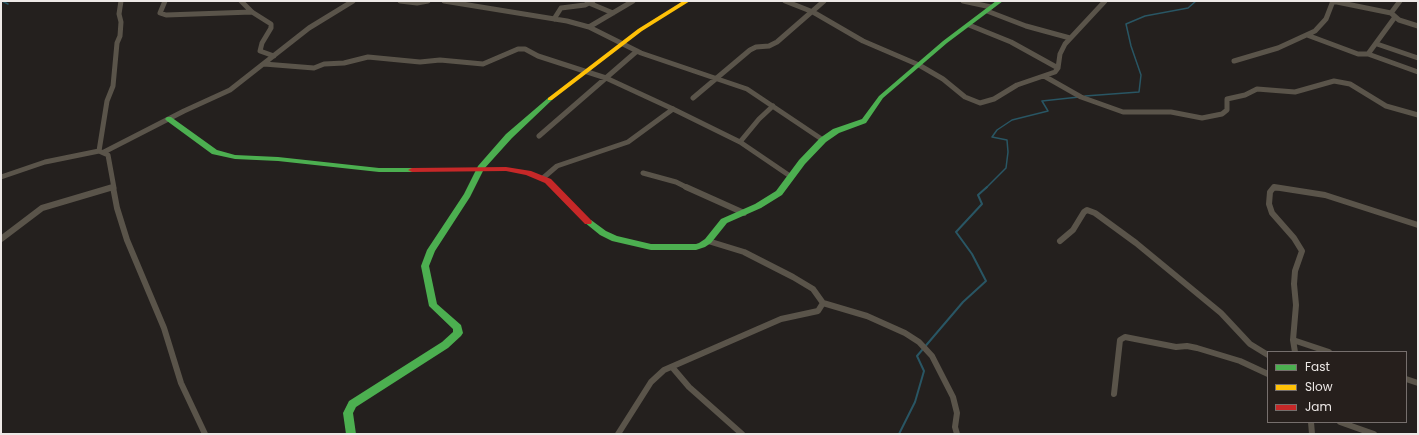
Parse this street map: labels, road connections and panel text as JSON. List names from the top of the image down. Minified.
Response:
{"legend":["Fast","Slow","Jam"]}
